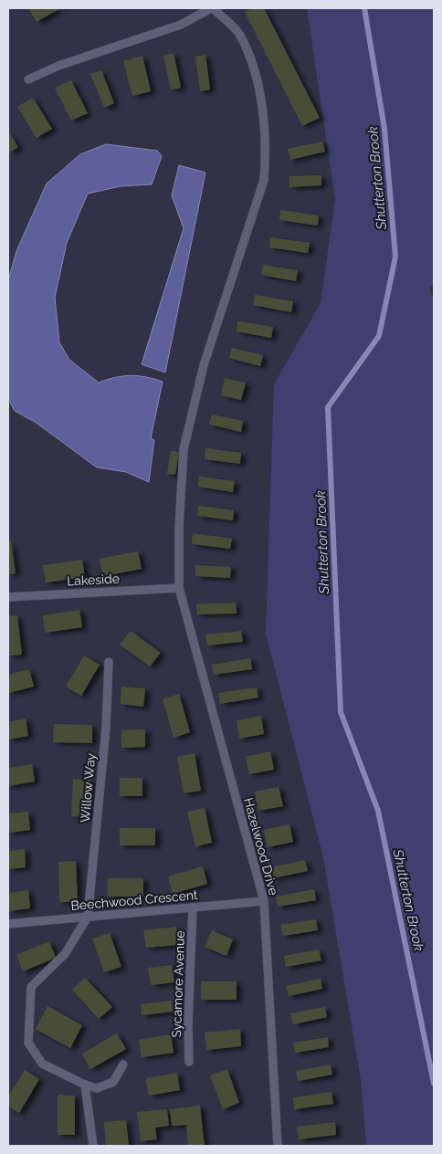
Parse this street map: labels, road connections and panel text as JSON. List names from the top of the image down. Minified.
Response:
{"streets":{"lane":["Lakeside","Willow Way","Hazelwood Drive","Beechwood Crescent","Sycamore Avenue"]},"crossings":[["Lakeside","Hazelwood Drive"],["Willow Way","Beechwood Crescent"],["Hazelwood Drive","Beechwood Crescent"],["Beechwood Crescent","Sycamore Avenue"]],"water":["Shutterton Brook"]}
